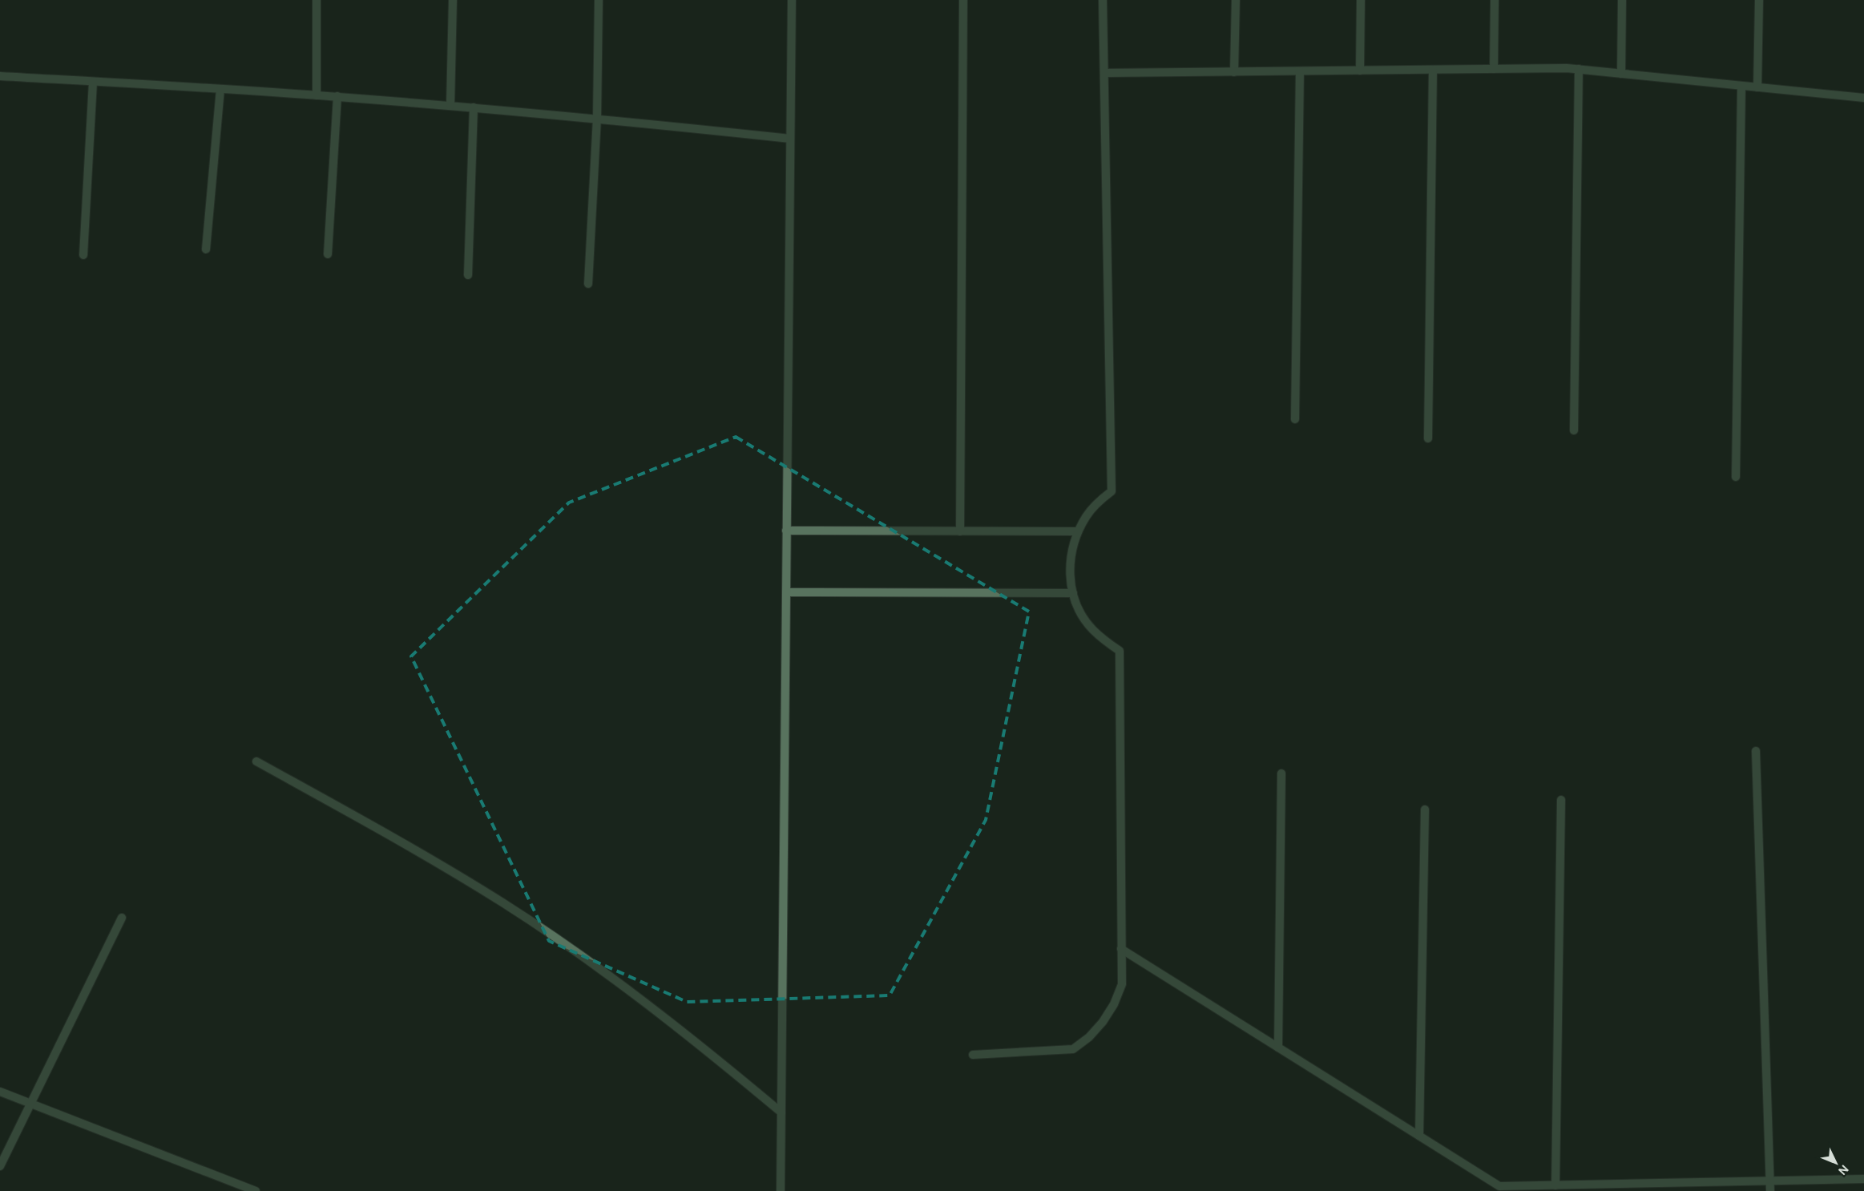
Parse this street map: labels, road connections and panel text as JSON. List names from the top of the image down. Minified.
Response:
{"north":"bottom right"}
